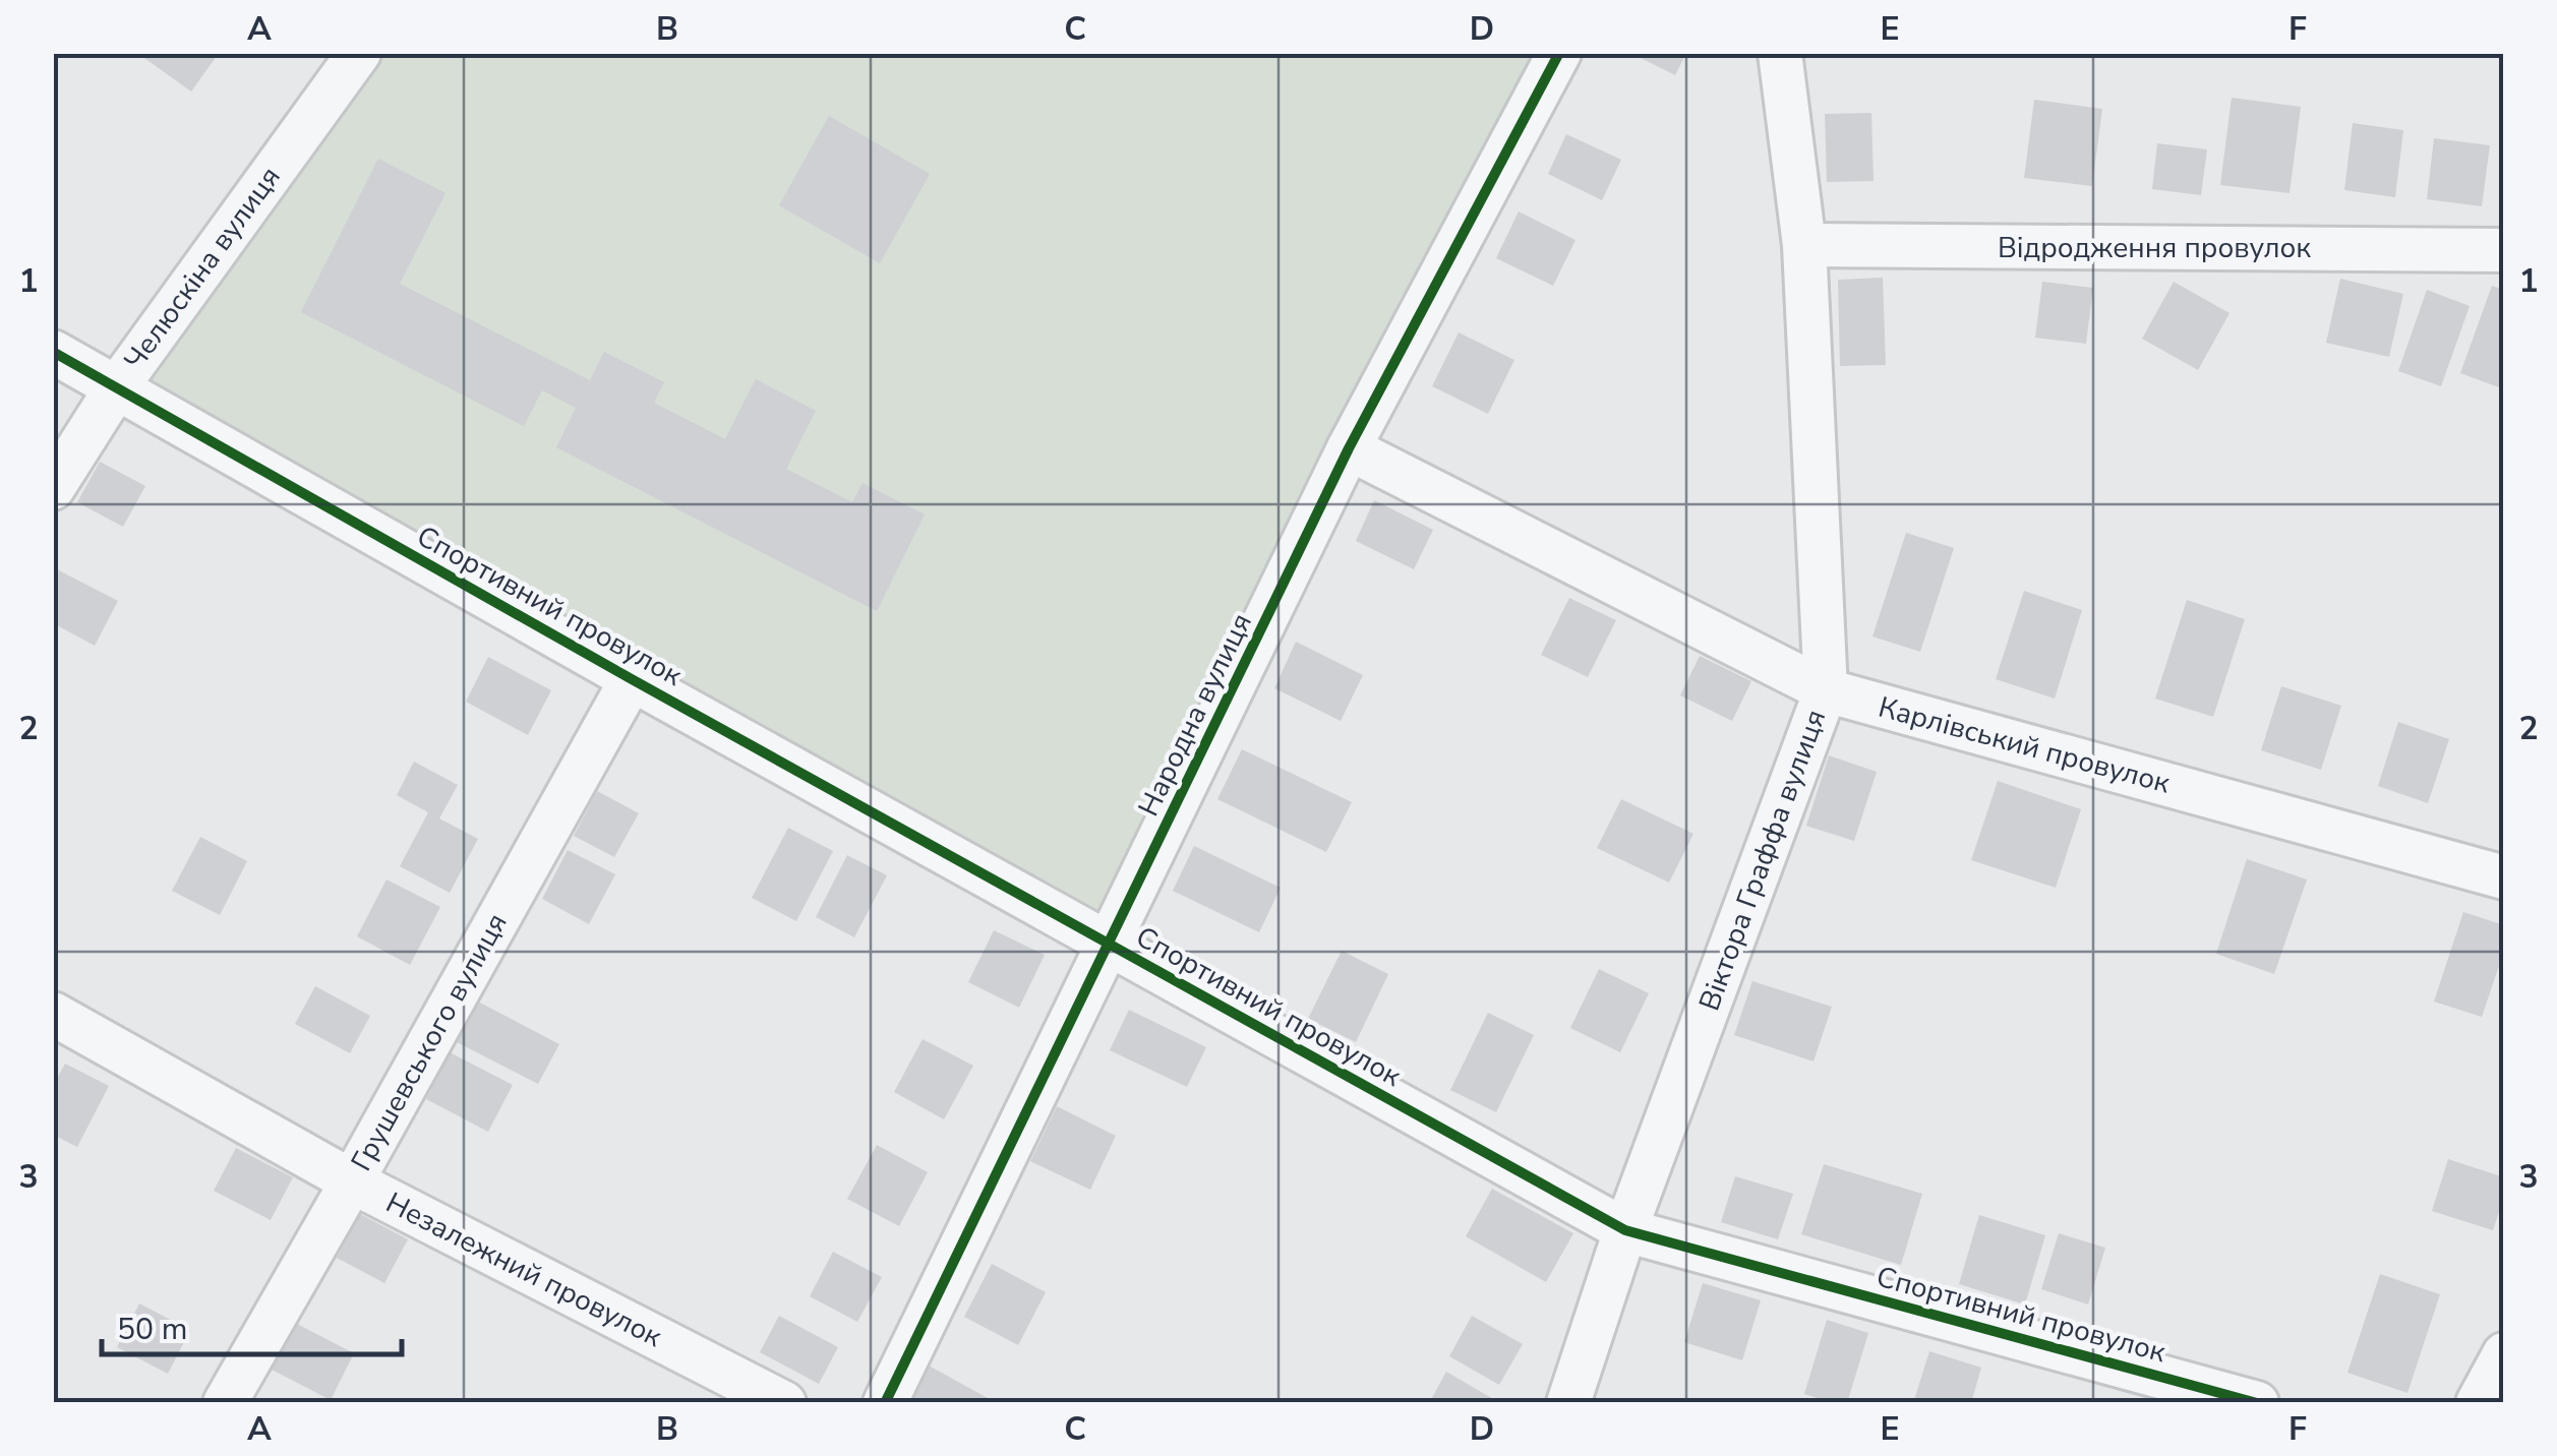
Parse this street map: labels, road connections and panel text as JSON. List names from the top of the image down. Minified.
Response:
{"streets":{"street":["Відродження провулок","Челюскіна вулиця","Спортивний провулок","Народна вулиця","Карлівський провулок","Віктора Граффа вулиця","Грушевського вулиця","Незалежний провулок"]},"crossings":[["Відродження провулок","Віктора Граффа вулиця"],["Челюскіна вулиця","Спортивний провулок"],["Спортивний провулок","Народна вулиця"],["Спортивний провулок","Віктора Граффа вулиця"],["Спортивний провулок","Грушевського вулиця"],["Народна вулиця","Карлівський провулок"],["Карлівський провулок","Віктора Граффа вулиця"],["Грушевського вулиця","Незалежний провулок"]],"scale_bar":"50 m","grid":{"columns":["A","B","C","D","E","F"],"rows":["1","2","3"]}}
